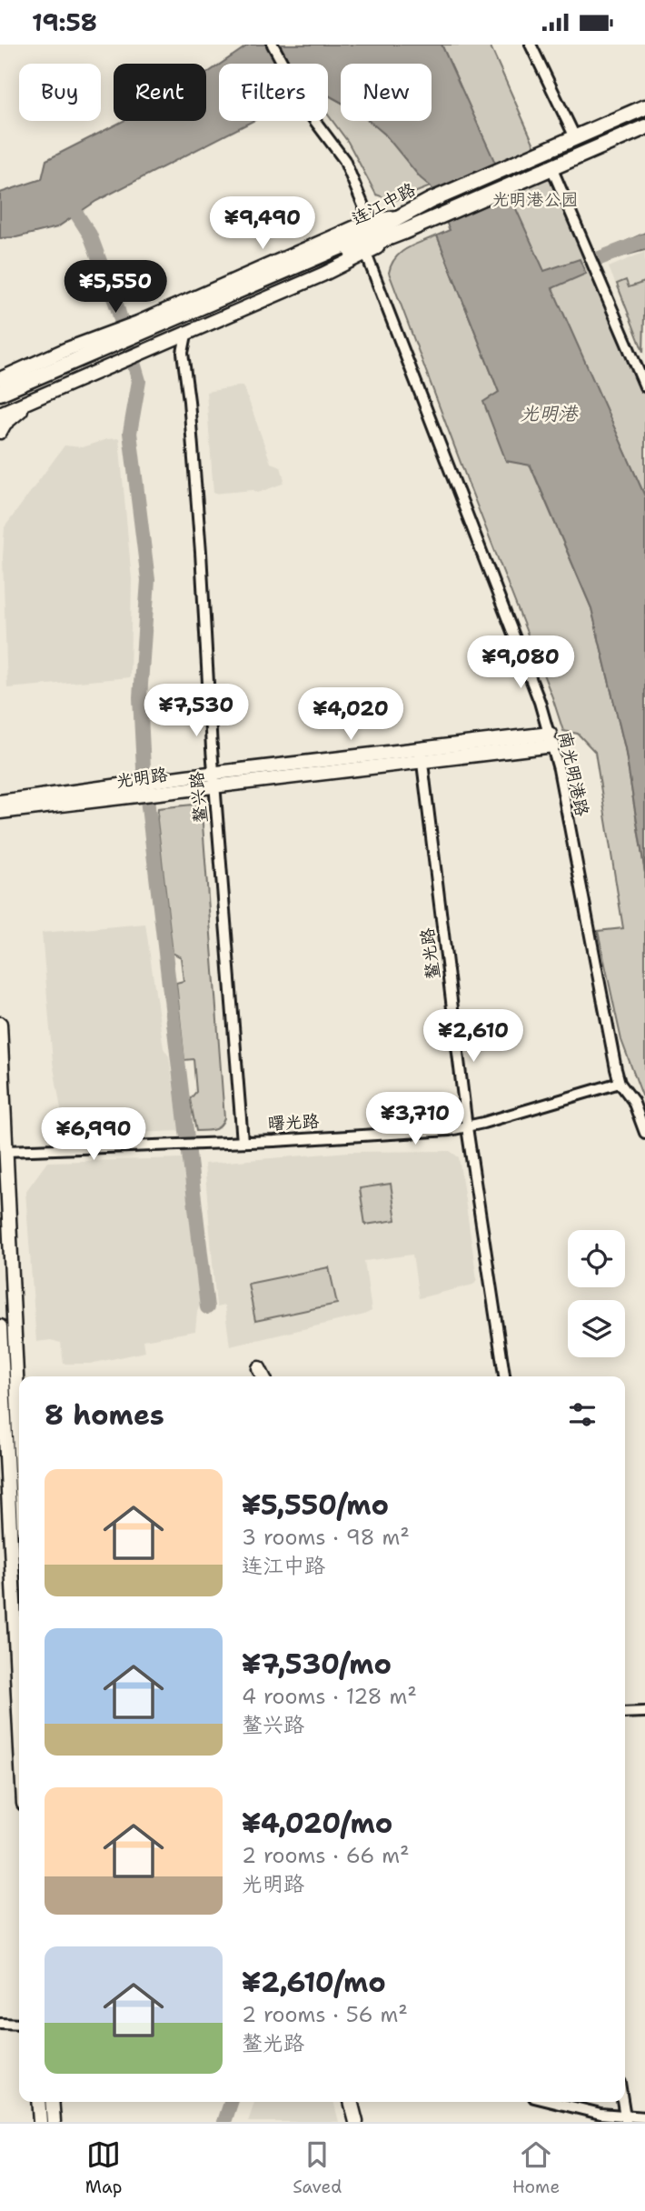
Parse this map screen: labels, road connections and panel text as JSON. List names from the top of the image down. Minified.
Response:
{"streets":{"highway":["连江中路"],"main road":["光明路"],"street":["南光明港路","鳌兴路","鳌光路","曙光路"]},"crossings":[["连江中路","南光明港路"],["南光明港路","光明路"],["南光明港路","曙光路"],["光明路","鳌兴路"],["光明路","鳌光路"],["鳌兴路","曙光路"],["鳌光路","曙光路"]],"water":["光明港"],"parks":["光明港公园"],"page":{"status":"19:58","chip":["Buy","Rent","Filters","New"],"price":["¥9,490","¥5,550","¥9,080","¥7,530","¥4,020","¥2,610","¥3,710","¥6,990"],"heading":"8 homes","list":[{"name":"¥5,550/mo","note":"3 rooms · 98 m² · 连江中路"},{"name":"¥7,530/mo","note":"4 rooms · 128 m² · 鳌兴路"},{"name":"¥4,020/mo","note":"2 rooms · 66 m² · 光明路"},{"name":"¥2,610/mo","note":"2 rooms · 56 m² · 鳌光路"}],"tabs":["Map","Saved","Home"]}}
